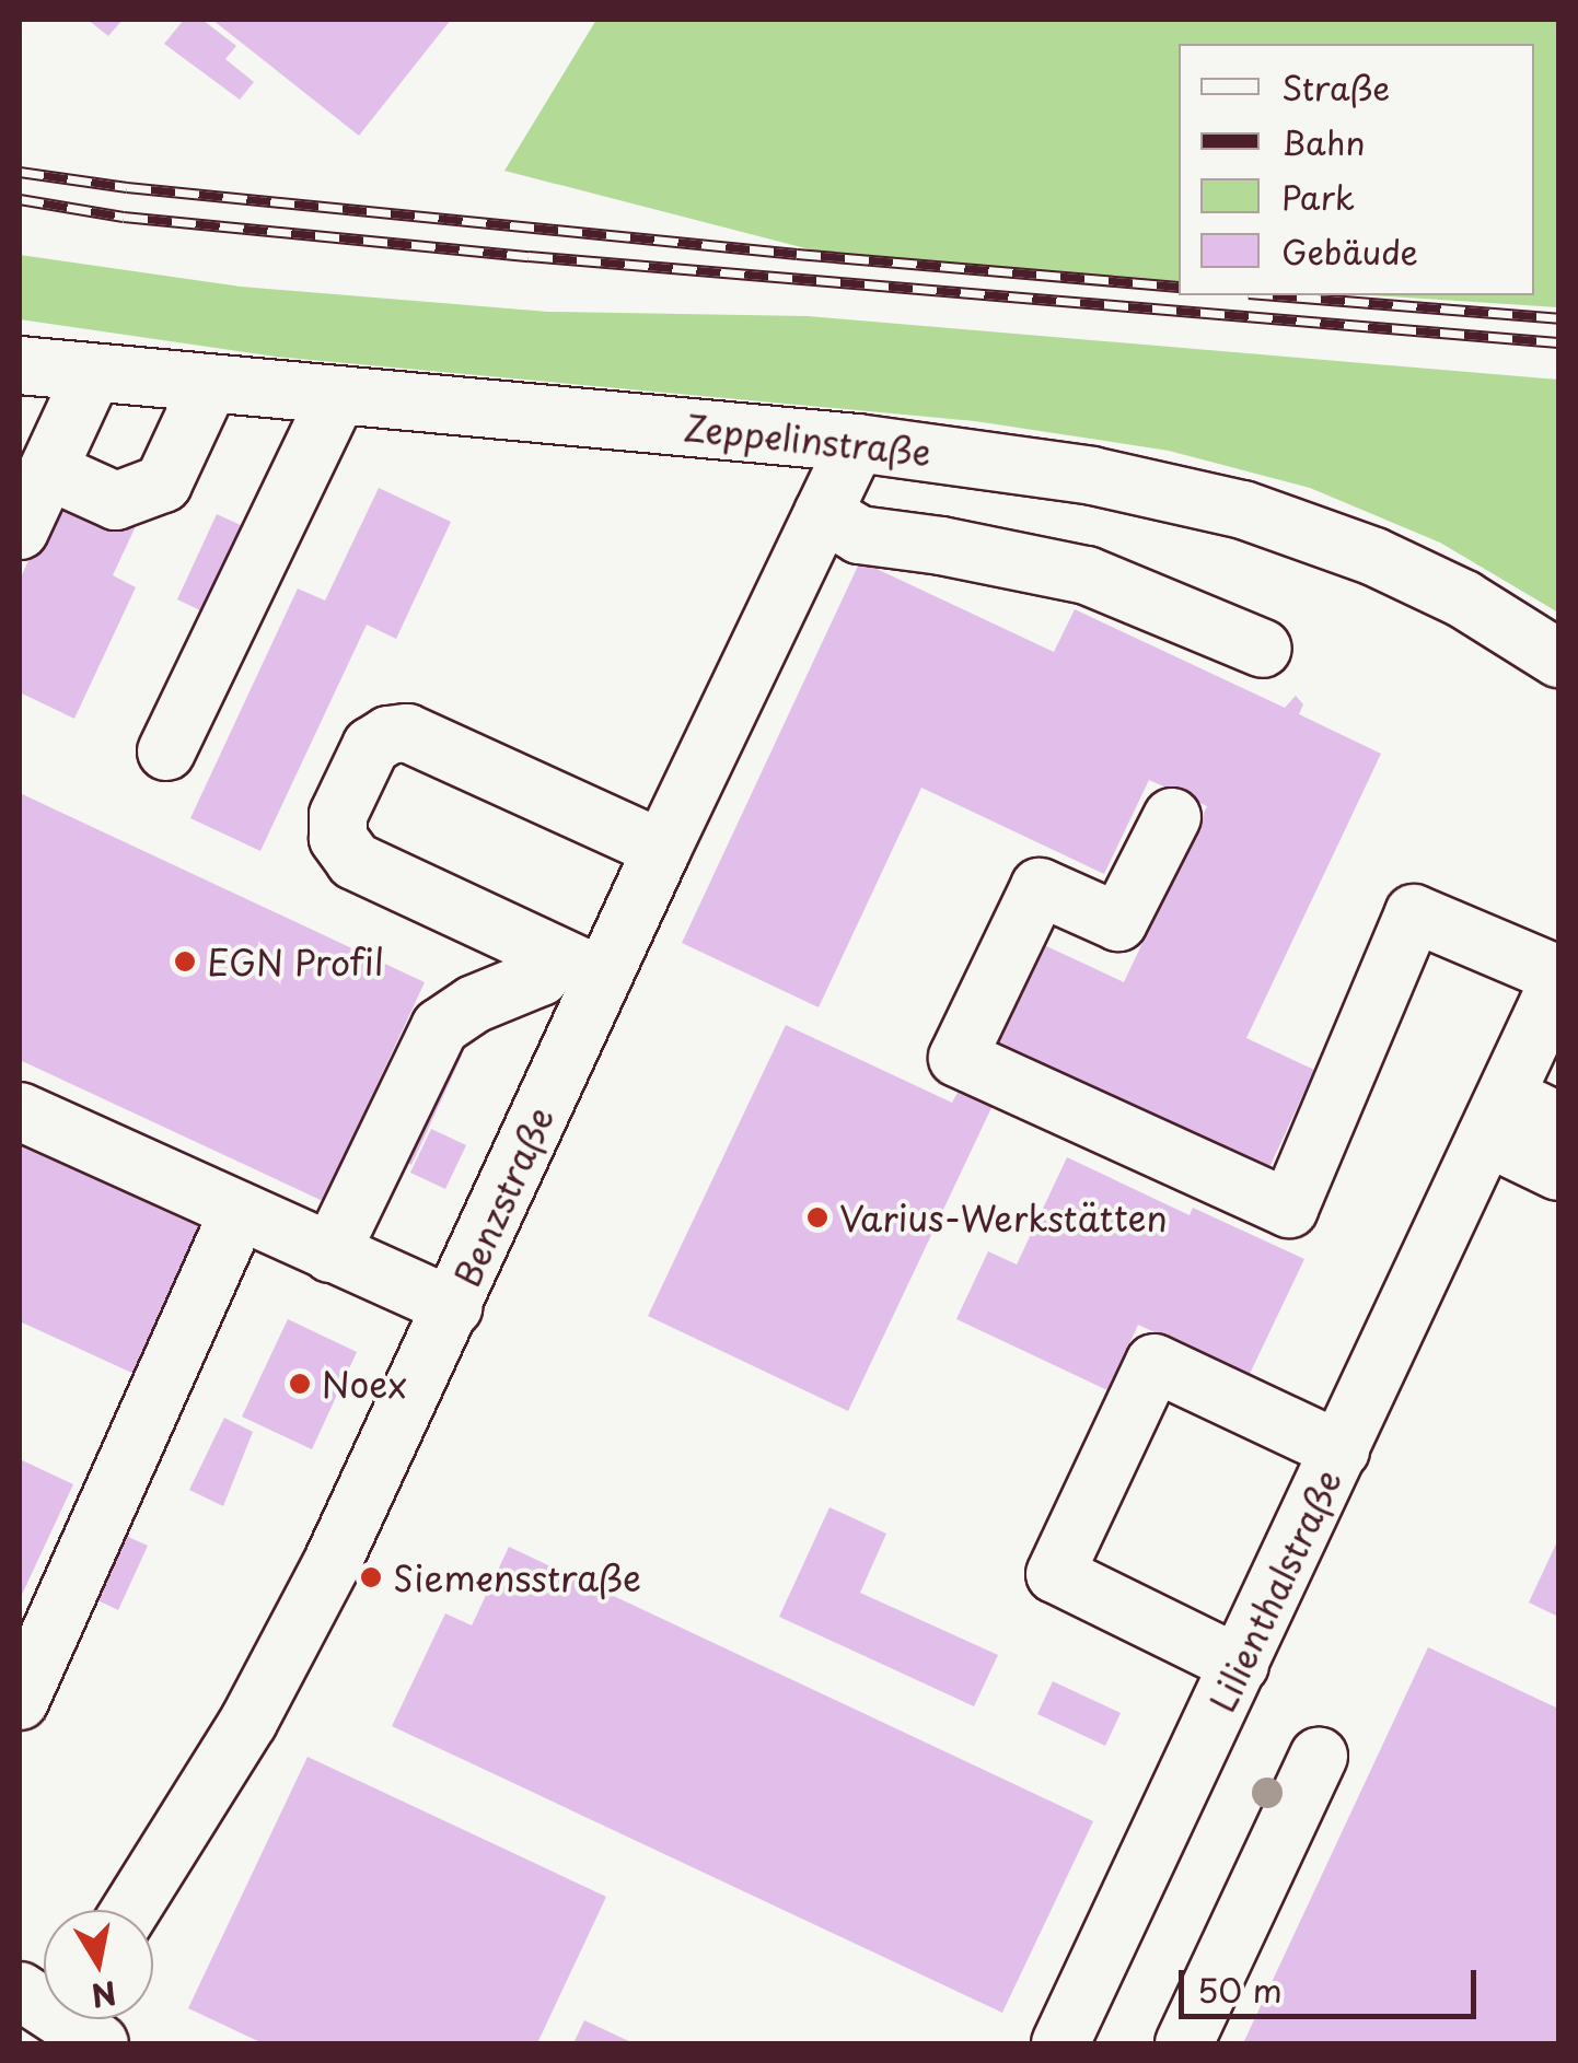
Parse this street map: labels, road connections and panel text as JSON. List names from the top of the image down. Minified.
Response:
{"streets":{"street":["Zeppelinstraße","Benzstraße","Lilienthalstraße"]},"crossings":[["Zeppelinstraße","Benzstraße"]],"places":["EGN Profil","Varius-Werkstätten","Noex","Siemensstraße"],"legend":["Straße","Bahn","Park","Gebäude"],"scale_bar":"50 m","north":"bottom"}
